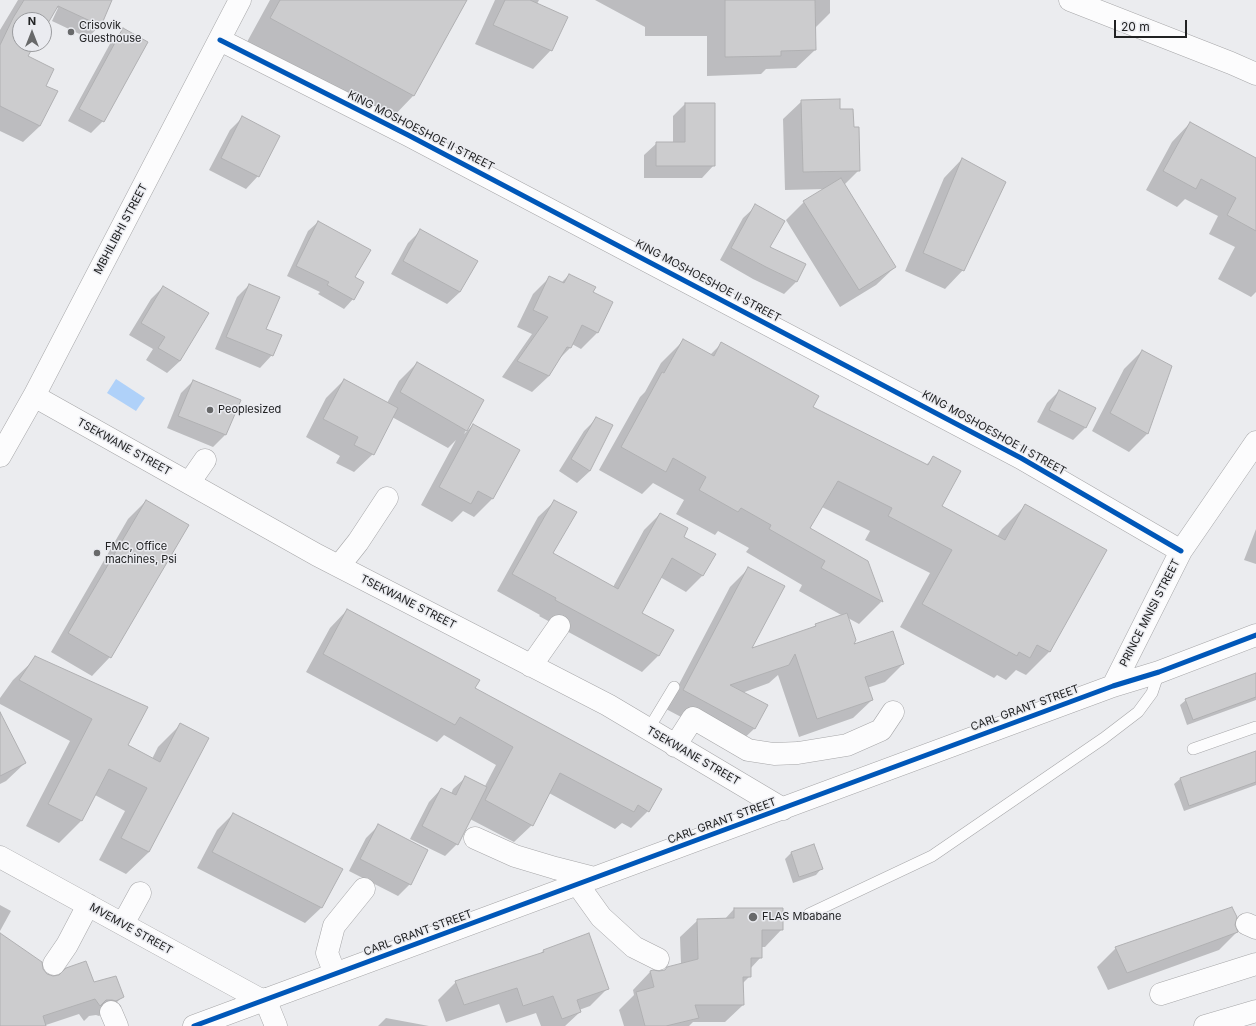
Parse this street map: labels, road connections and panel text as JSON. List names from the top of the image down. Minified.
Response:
{"streets":{"street":["KING MOSHOESHOE II STREET","MBHILIBHI STREET","TSEKWANE STREET","PRINCE MNISI STREET","CARL GRANT STREET","MVEMVE STREET"]},"crossings":[["KING MOSHOESHOE II STREET","MBHILIBHI STREET"],["KING MOSHOESHOE II STREET","PRINCE MNISI STREET"],["MBHILIBHI STREET","TSEKWANE STREET"],["TSEKWANE STREET","CARL GRANT STREET"],["PRINCE MNISI STREET","CARL GRANT STREET"],["CARL GRANT STREET","MVEMVE STREET"]],"places":["Crisovik Guesthouse","Peoplesized","FMC, Office machines, Psi","FLAS Mbabane"],"scale_bar":"20 m","north":"top"}
